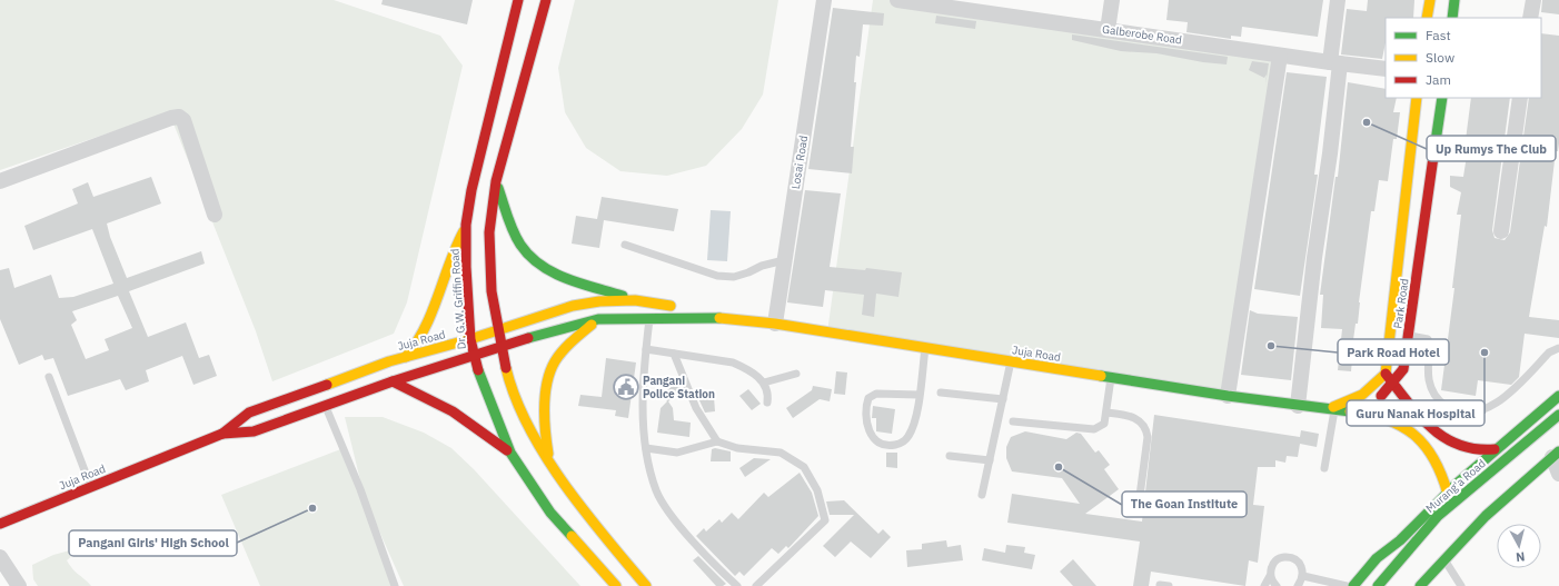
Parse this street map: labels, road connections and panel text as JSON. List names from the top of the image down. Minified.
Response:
{"streets":{"main road":["Dr. G.W. Griffin Road","Park Road","Juja Road","Murang'a Road"],"street":["Galberobe Road","Losai Road"]},"crossings":[["Losai Road","Juja Road"],["Dr. G.W. Griffin Road","Juja Road"],["Juja Road","Murang'a Road"]],"places":{"other":["Up Rumys The Club","Park Road Hotel","Guru Nanak Hospital","The Goan Institute","Pangani Girls' High School"],"public building":["Pangani Police Station"]},"legend":["Fast","Slow","Jam"],"north":"bottom"}
